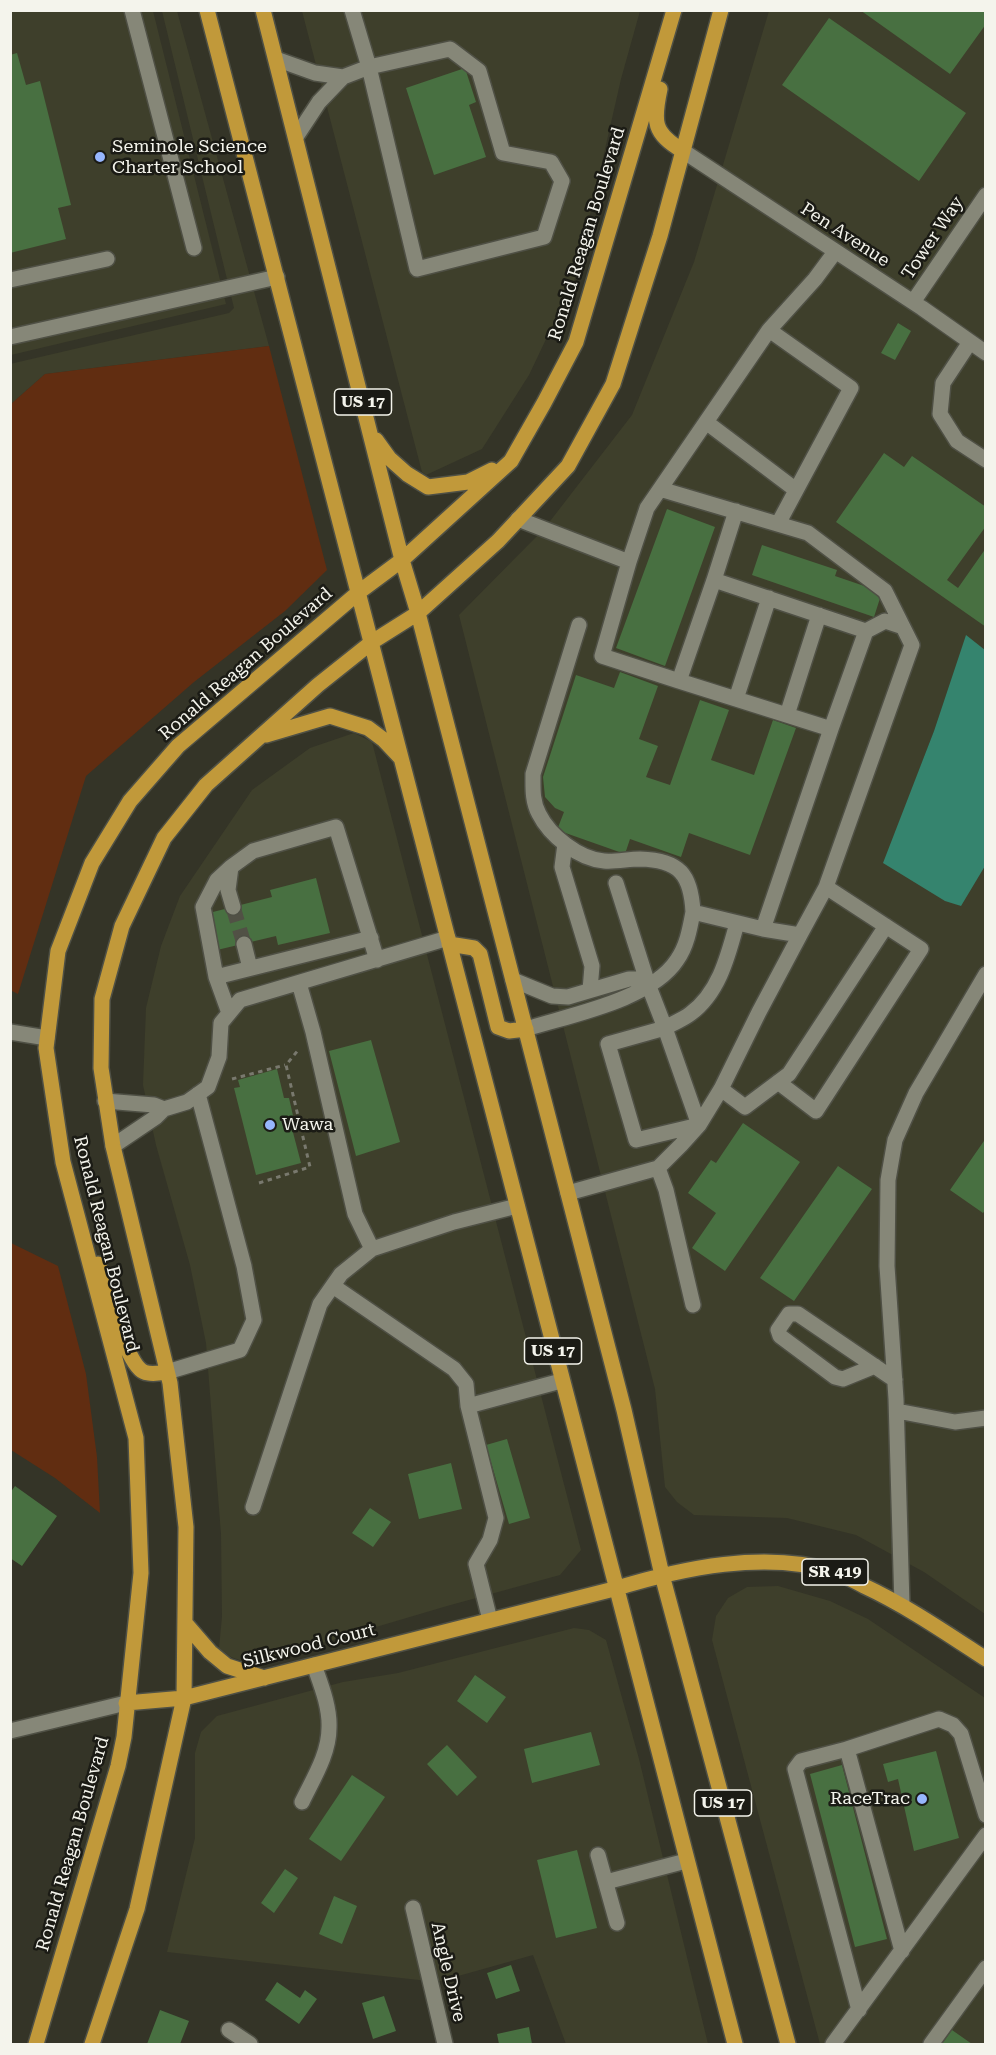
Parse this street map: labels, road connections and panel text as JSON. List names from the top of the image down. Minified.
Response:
{"streets":{"main road":["Ronald Reagan Boulevard","US 17","SR 419","Silkwood Court"],"street":["Pen Avenue","Tower Way","Angle Drive"]},"crossings":[["Ronald Reagan Boulevard","Pen Avenue"],["Ronald Reagan Boulevard","US 17"],["Ronald Reagan Boulevard","Silkwood Court"],["Pen Avenue","Tower Way"],["US 17","SR 419"],["US 17","Silkwood Court"],["SR 419","Silkwood Court"]],"places":["Seminole Science Charter School","Wawa","RaceTrac"]}
